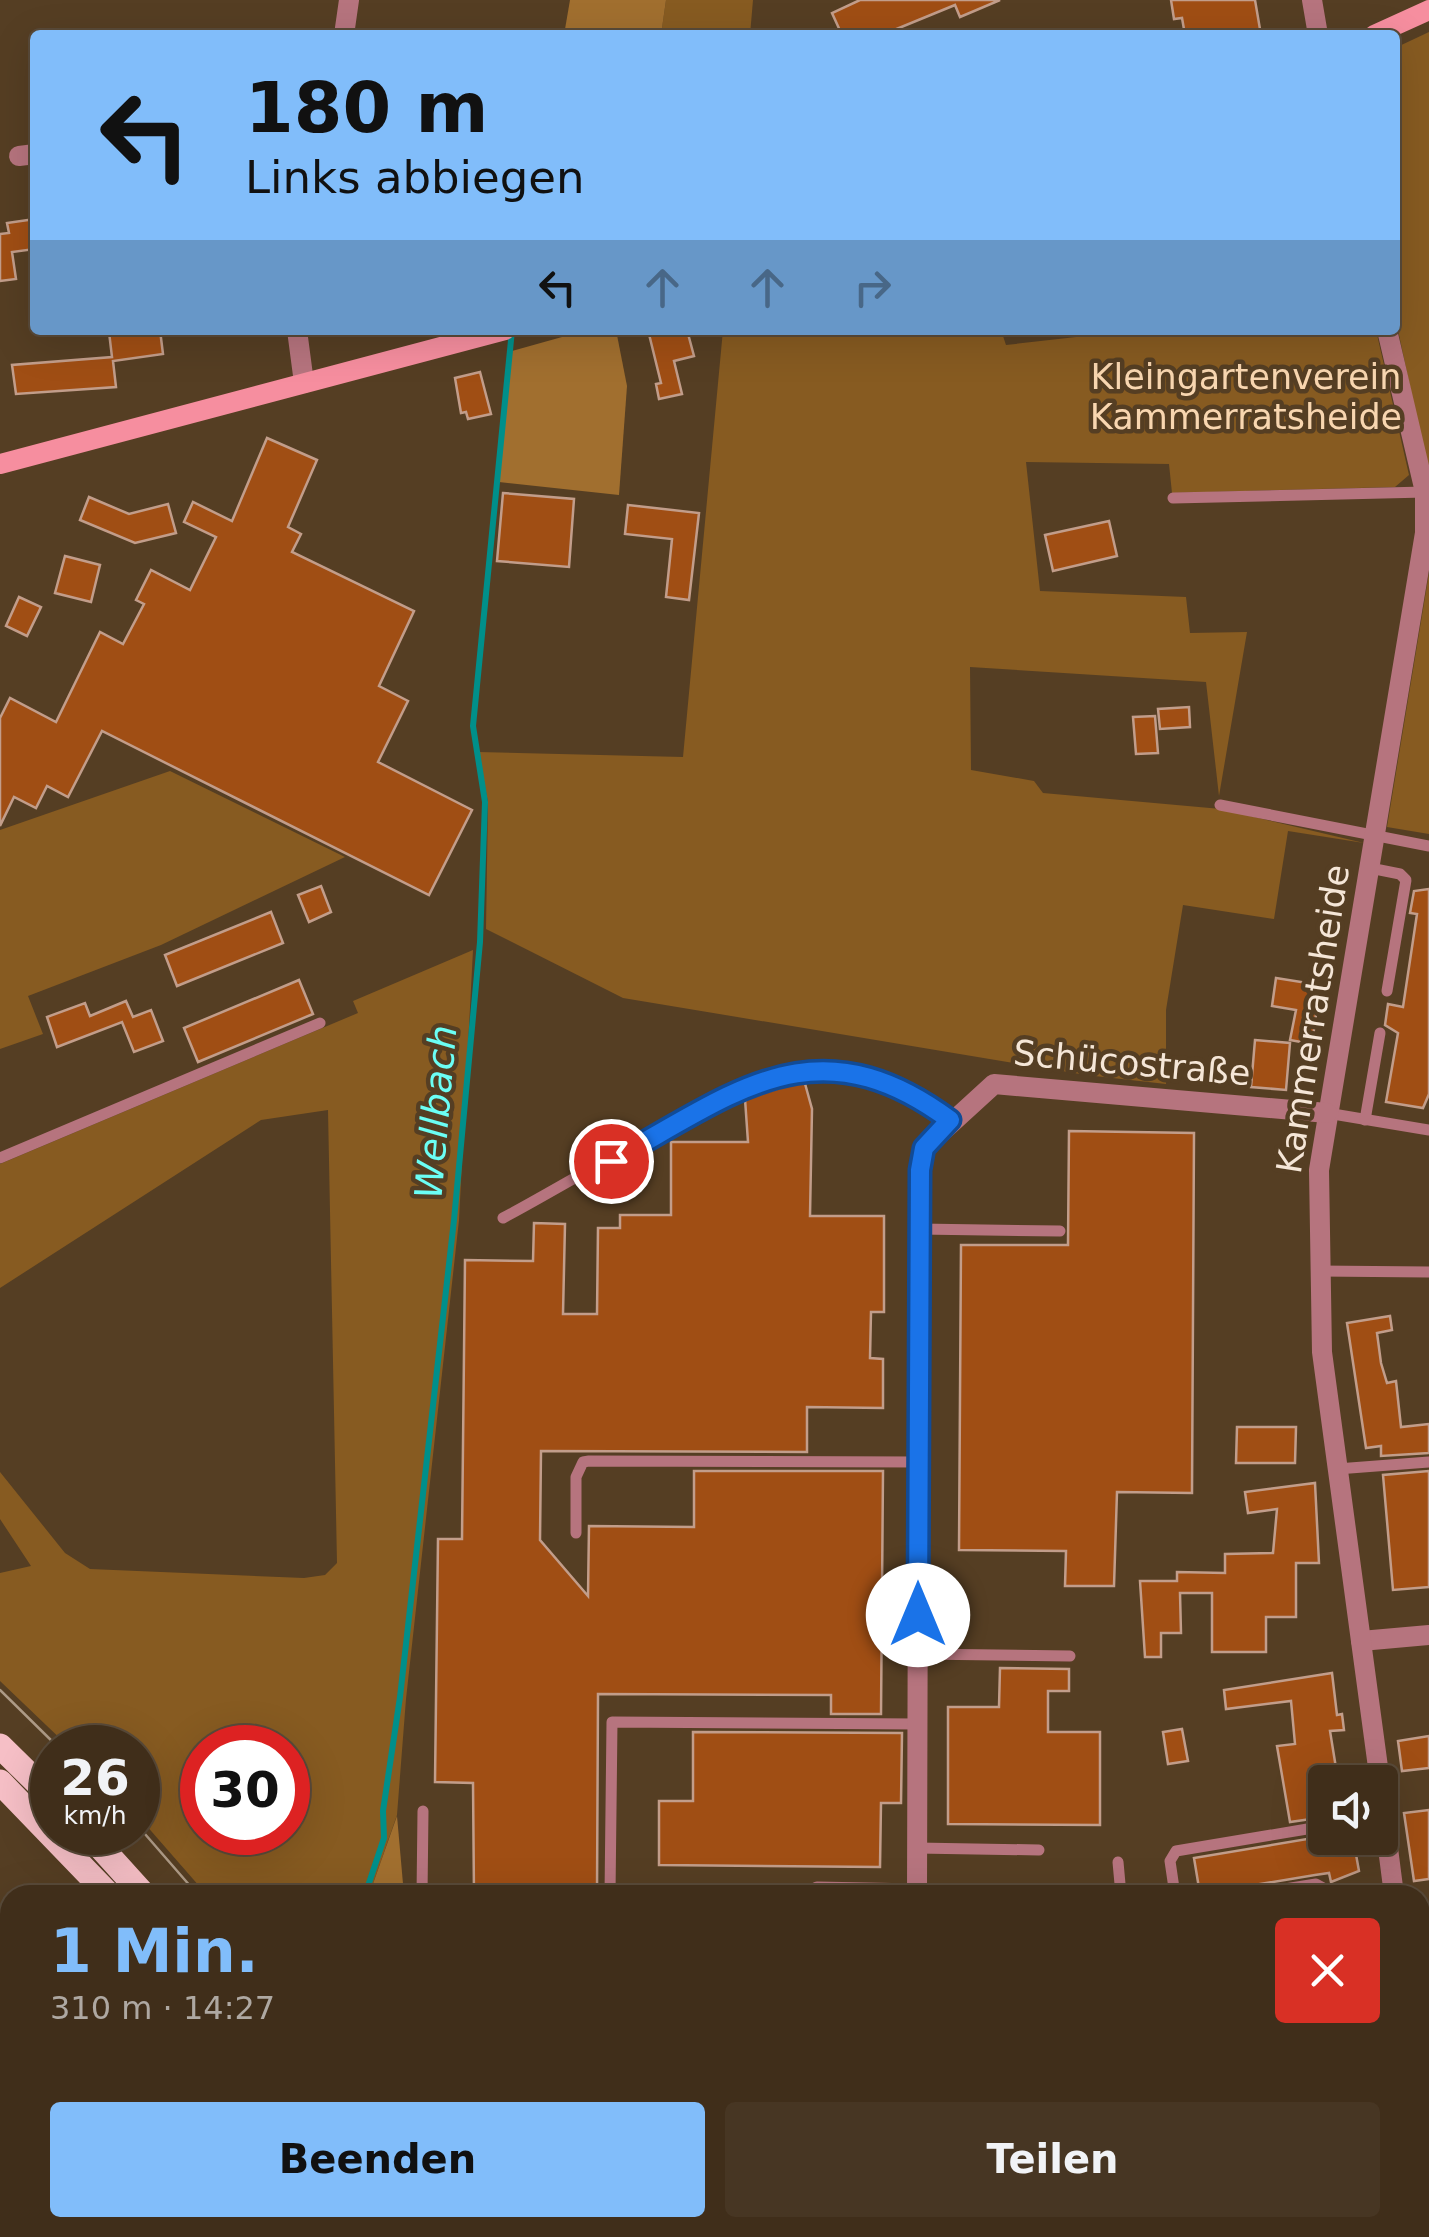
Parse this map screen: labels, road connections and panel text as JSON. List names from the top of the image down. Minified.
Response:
{"streets":{"street":["Kammerratsheide","Schücostraße"]},"crossings":[["Kammerratsheide","Schücostraße"]],"water":["Wellbach"],"parks":["Kleingartenverein Kammerratsheide"],"page":{"turn":["180 m","Links abbiegen"],"speed":"26 km/h","limit":"30","heading":["1 Min.","310 m · 14:27"],"buttons":["Beenden","Teilen"]}}
